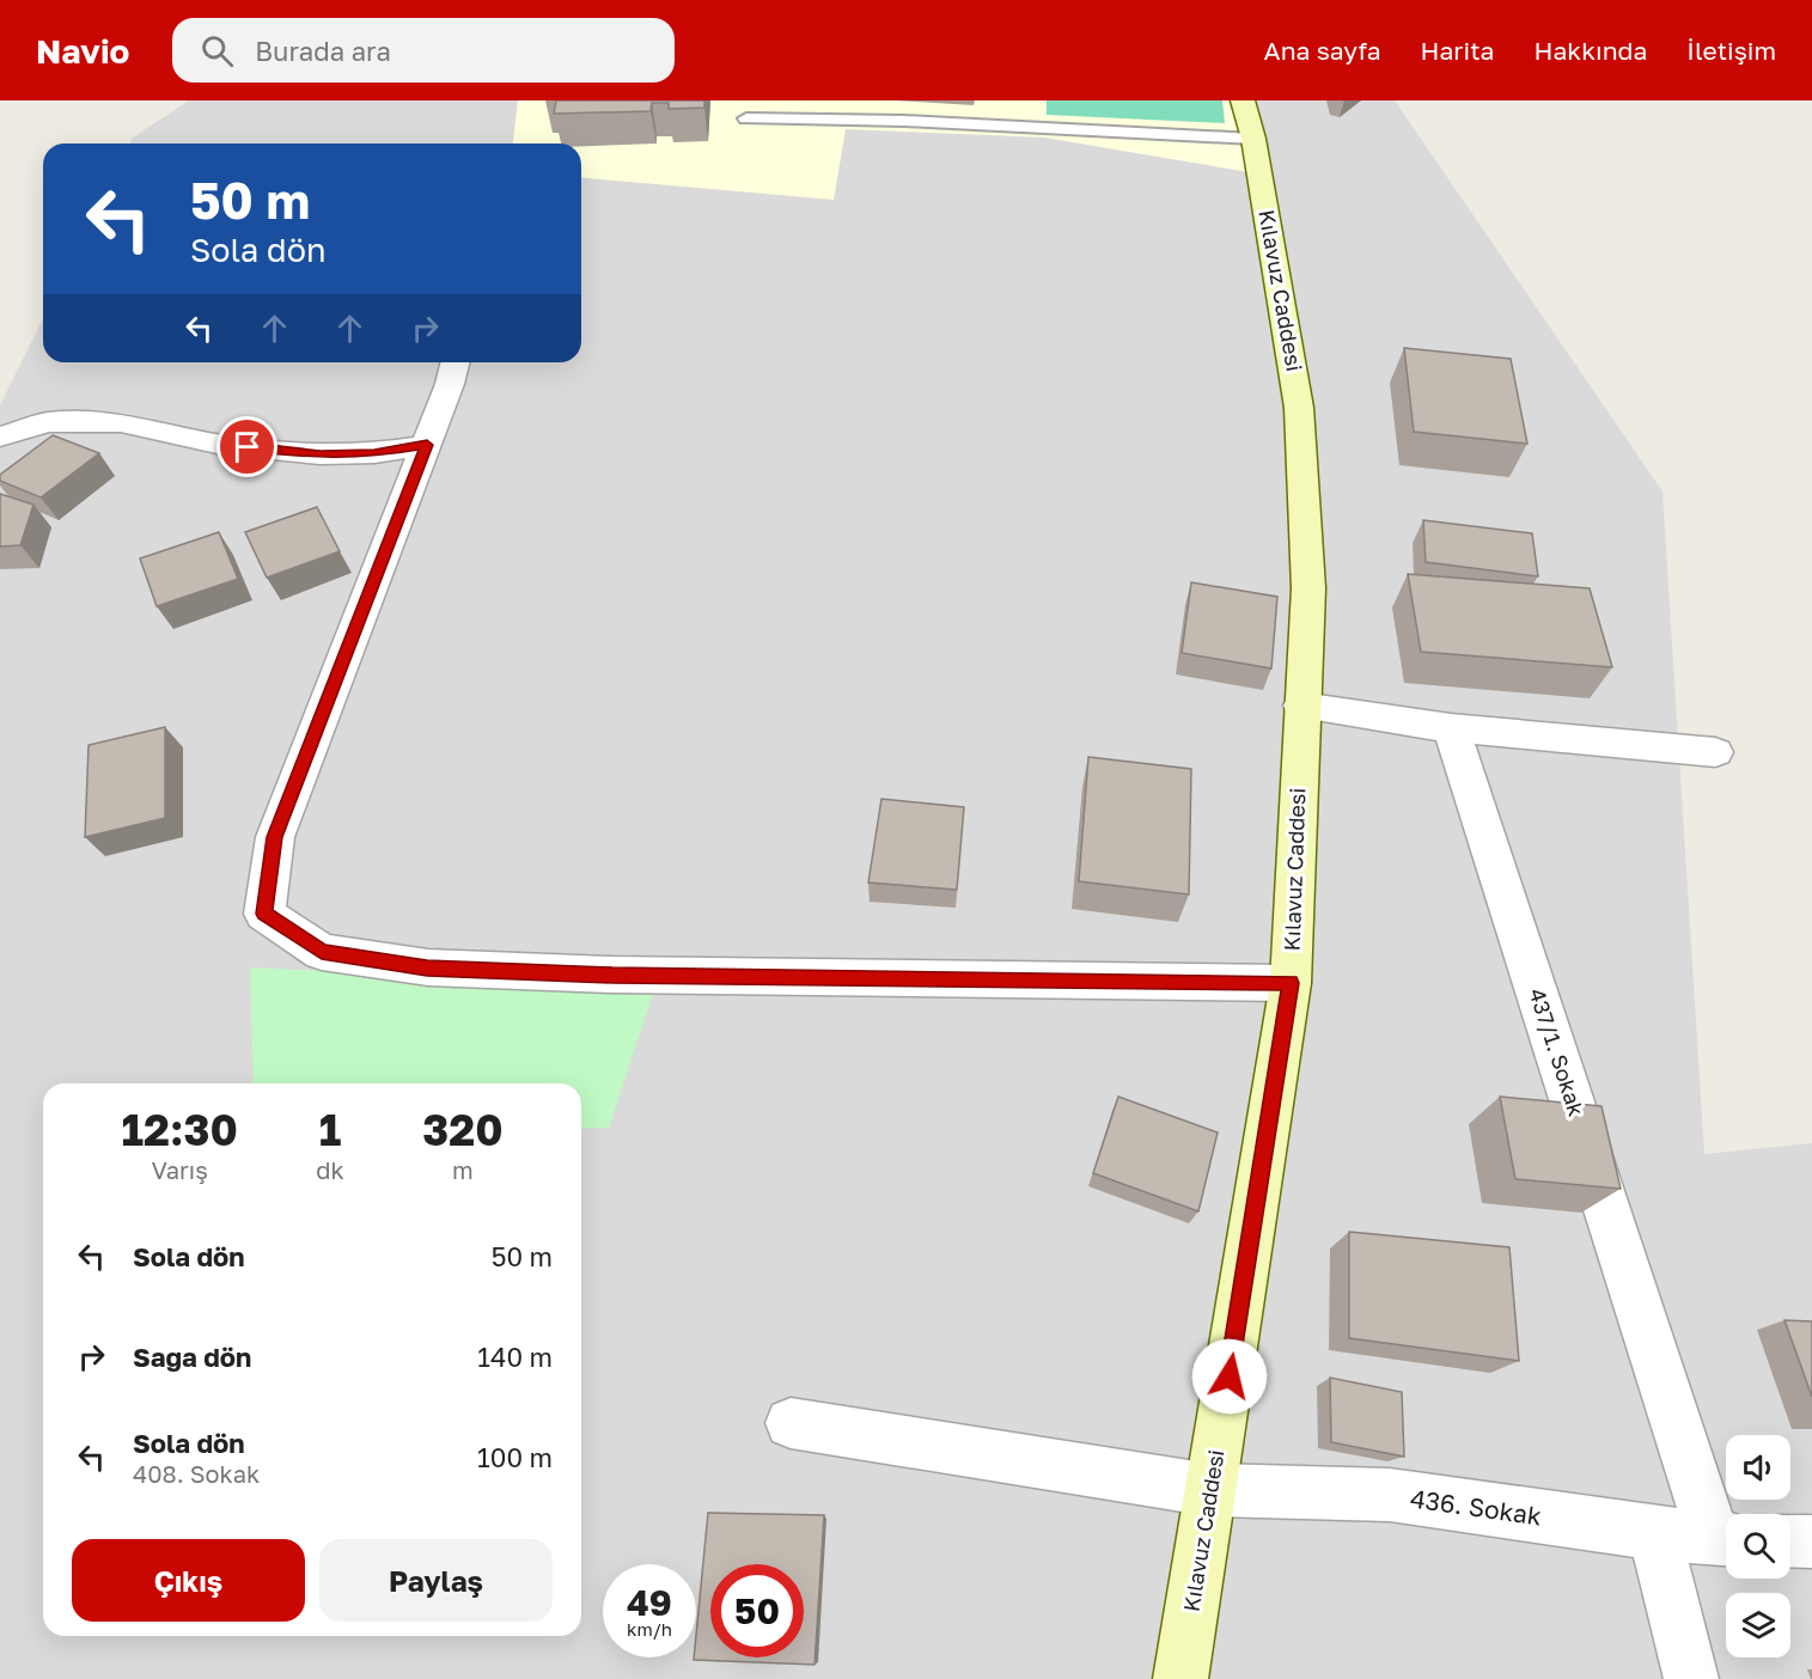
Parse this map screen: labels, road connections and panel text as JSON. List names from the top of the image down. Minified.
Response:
{"streets":{"main road":["Kılavuz Caddesi"],"street":["437/1. Sokak","436. Sokak"]},"crossings":[["Kılavuz Caddesi","436. Sokak"],["437/1. Sokak","436. Sokak"]],"page":{"header":"Navio","search":"Burada ara","nav":["Ana sayfa","Harita","Hakkında","İletişim"],"turn":["50 m","Sola dön"],"eta":["12:30","Varış","1","dk","320","m"],"list":[{"name":"Sola dön","value":"50 m"},{"name":"Sağa dön","value":"140 m"},{"name":"Sola dön","note":"408. Sokak","value":"100 m"}],"buttons":["Çıkış","Paylaş"],"speed":"49 km/h","limit":"50"}}
